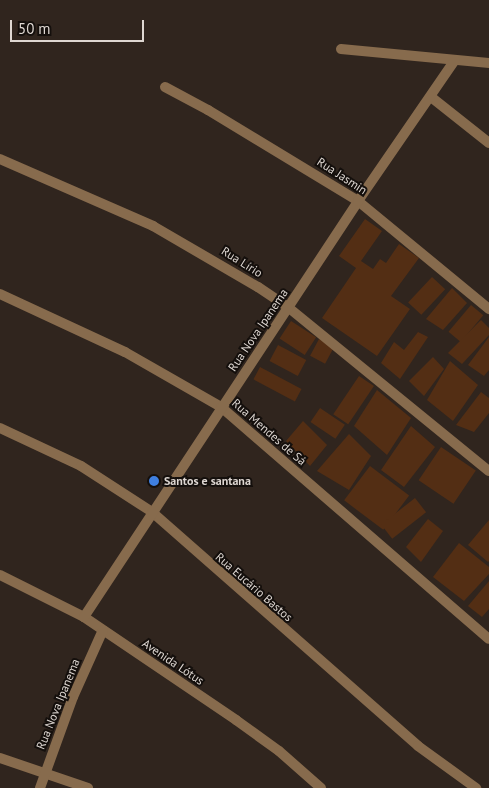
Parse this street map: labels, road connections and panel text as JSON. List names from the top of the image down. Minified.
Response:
{"streets":{"street":["Rua Jasmin","Rua Lírio","Rua Nova Ipanema","Rua Mendes de Sá","Rua Eucário Bastos","Avenida Lótus"]},"crossings":[["Rua Jasmin","Rua Nova Ipanema"],["Rua Lírio","Rua Nova Ipanema"],["Rua Nova Ipanema","Rua Mendes de Sá"],["Rua Nova Ipanema","Rua Eucário Bastos"],["Rua Nova Ipanema","Avenida Lótus"]],"places":["Santos e santana"],"scale_bar":"50 m"}
